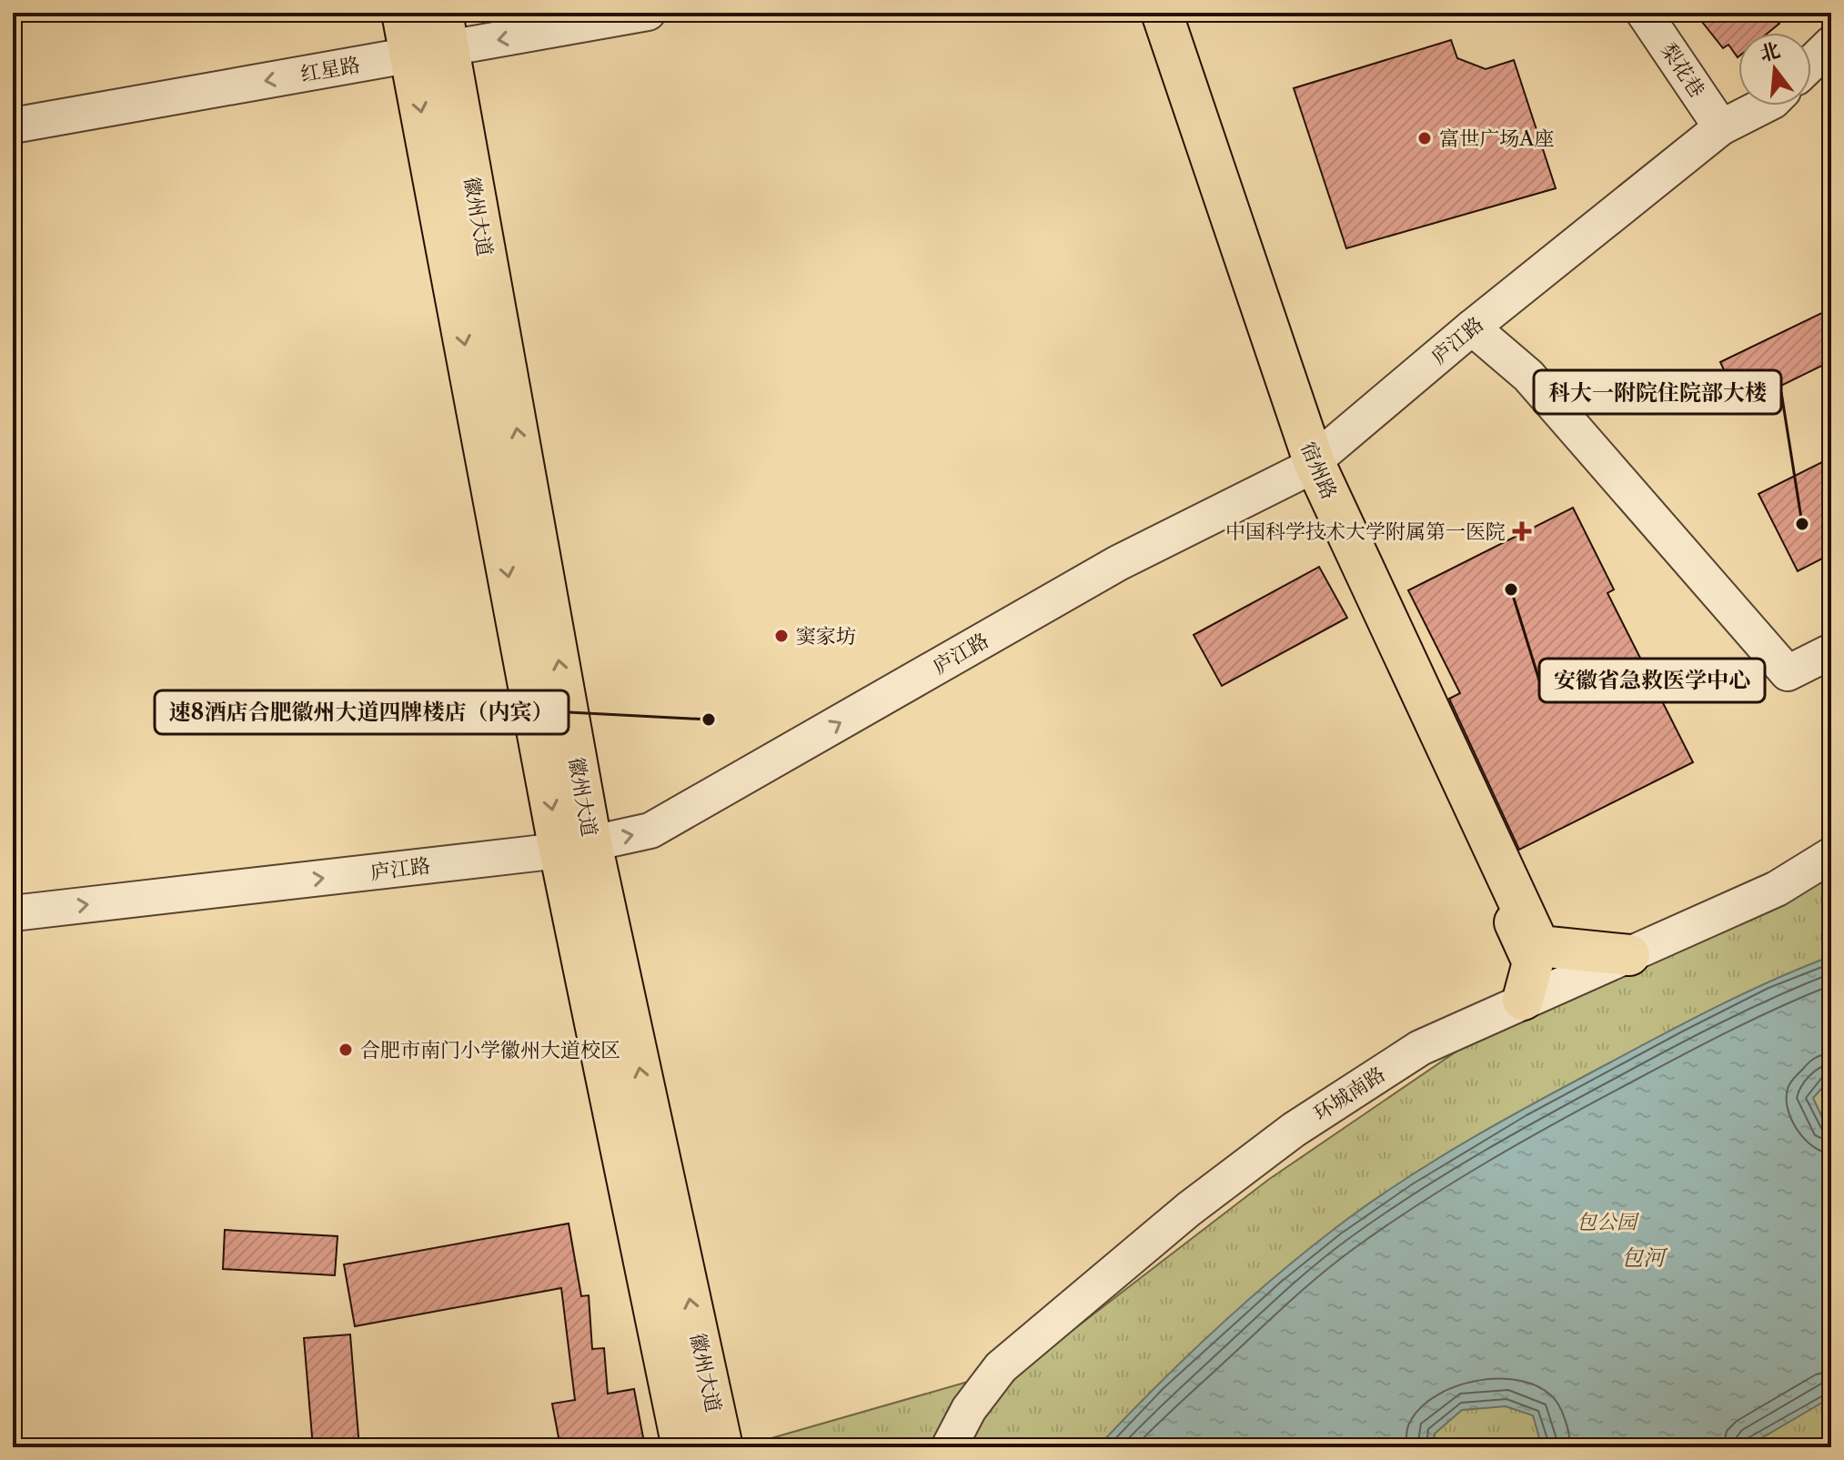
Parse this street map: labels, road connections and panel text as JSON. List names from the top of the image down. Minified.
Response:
{"streets":{"main road":["徽州大道","宿州路"],"street":["红星路","梨花巷","庐江路","环城南路"]},"crossings":[["红星路","徽州大道"],["梨花巷","庐江路"],["徽州大道","庐江路"],["庐江路","宿州路"],["宿州路","环城南路"]],"one_way":["红星路","庐江路"],"water":["包河"],"parks":["包公园"],"places":{"other":["富世广场A座","科大一附院住院部大楼","安徽省急救医学中心","窦家坊","速8酒店合肥徽州大道四牌楼店（内宾）","合肥市南门小学徽州大道校区"],"health":["中国科学技术大学附属第一医院"]},"north":"top"}
